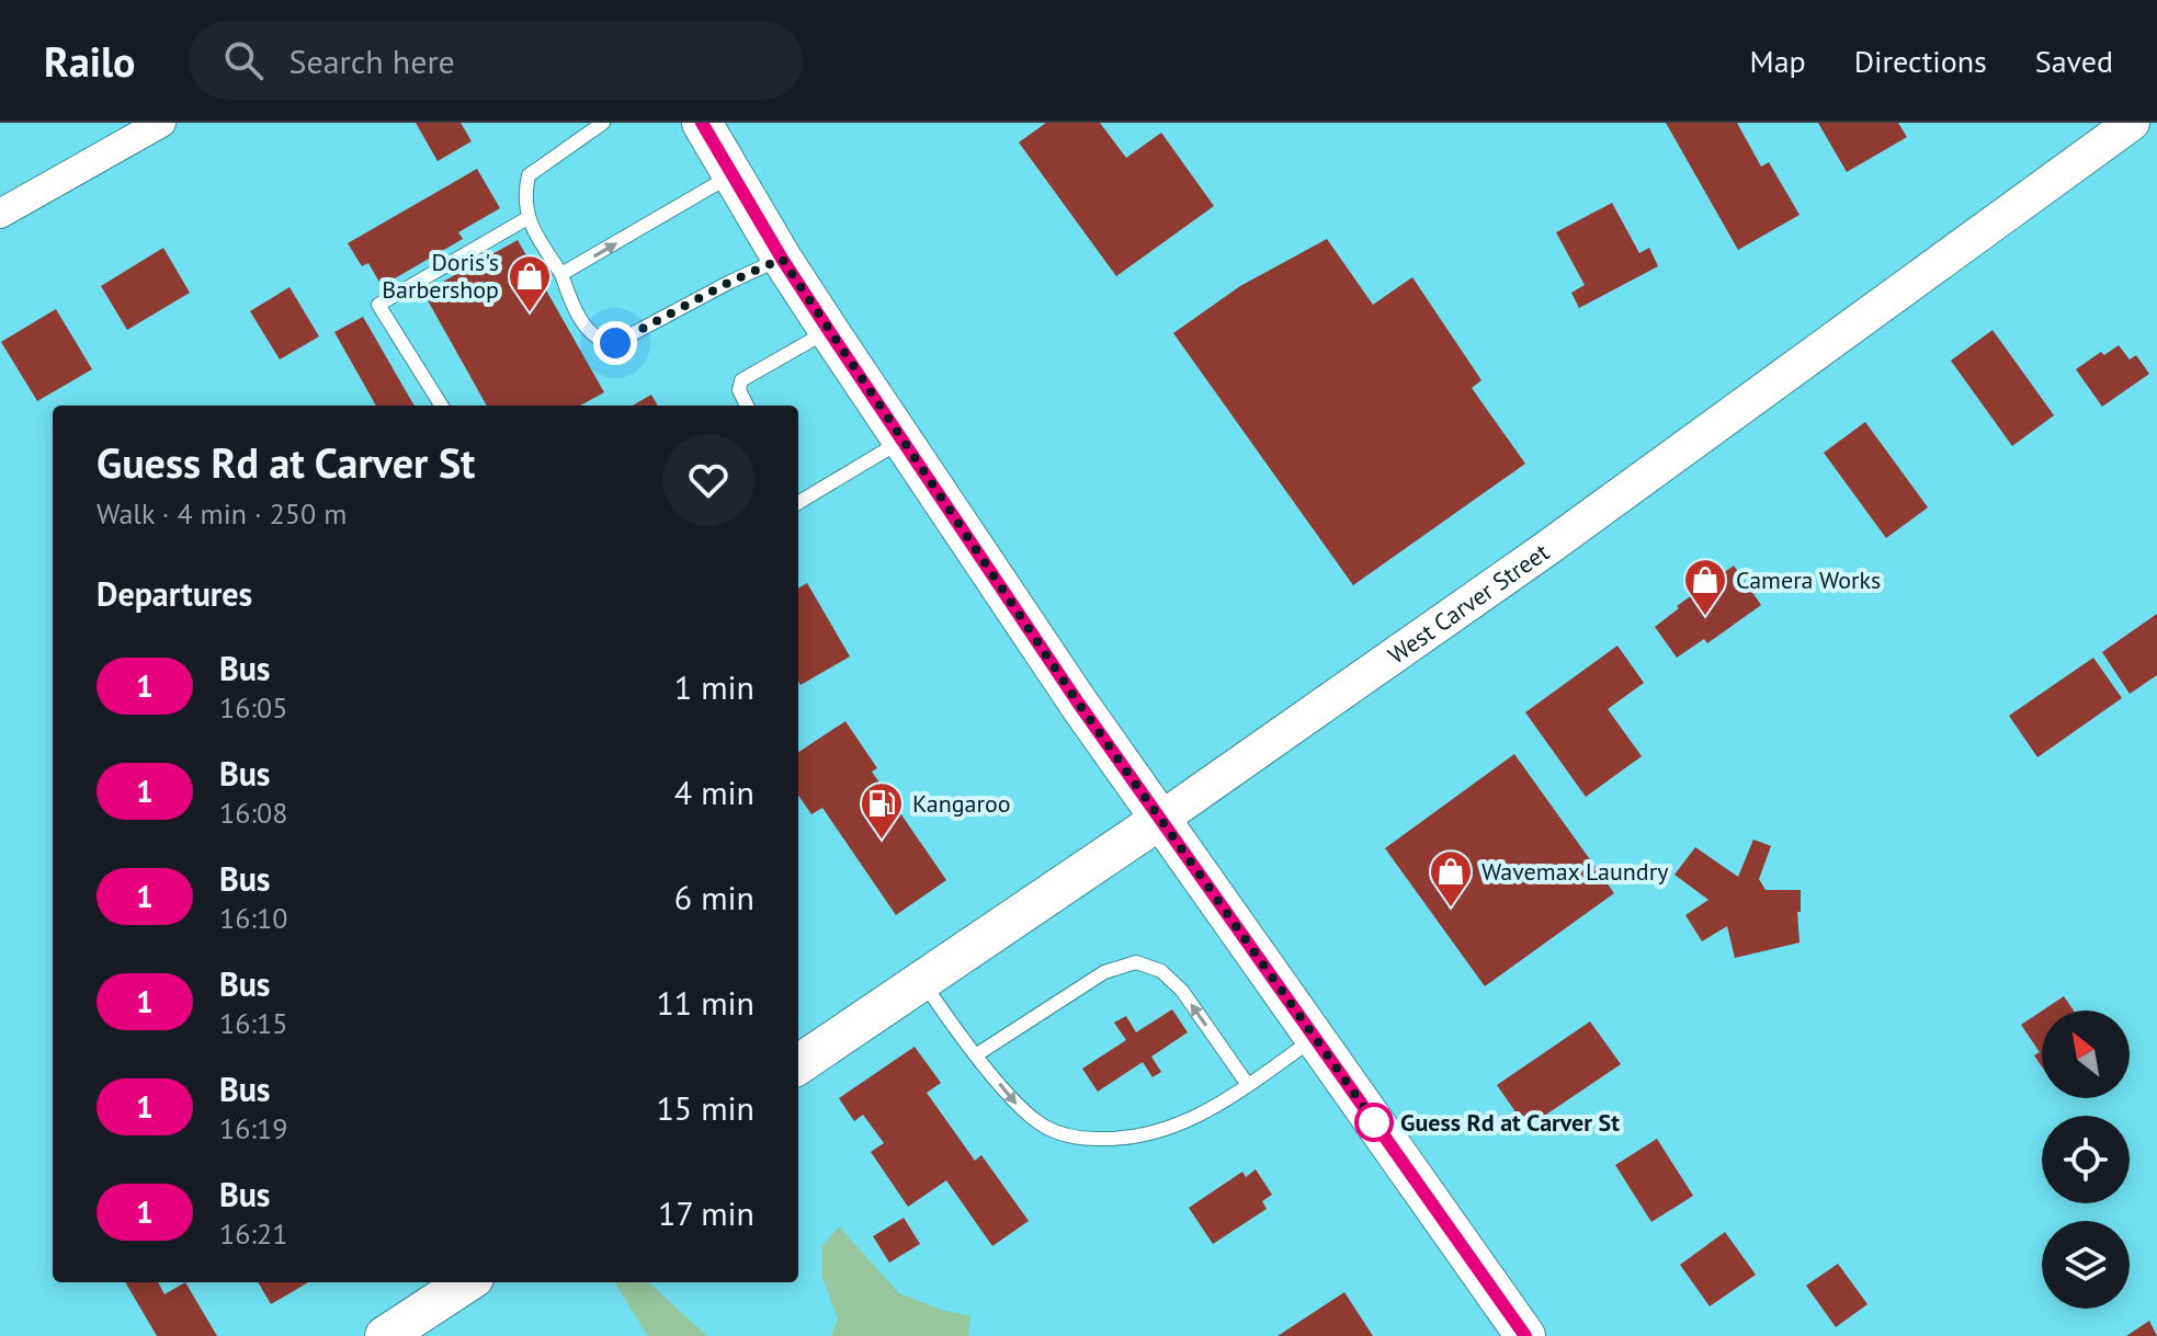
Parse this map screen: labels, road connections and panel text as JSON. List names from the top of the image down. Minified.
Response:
{"streets":{"main road":["West Carver Street"]},"places":{"shop":["Doris's Barbershop","Camera Works","Wavemax Laundry"],"fuel station":["Kangaroo"],"other":["Guess Rd at Carver St"]},"lines":["bus line 1"],"north":"top left","page":{"header":"Railo","search":"Search here","nav":["Map","Directions","Saved"],"heading":[["Guess Rd at Carver St","Walk · 4 min · 250 m"],"Departures"],"list":[{"mark":"1","name":"Bus","note":"16:05","value":"1 min"},{"mark":"1","name":"Bus","note":"16:08","value":"4 min"},{"mark":"1","name":"Bus","note":"16:10","value":"6 min"},{"mark":"1","name":"Bus","note":"16:15","value":"11 min"},{"mark":"1","name":"Bus","note":"16:19","value":"15 min"},{"mark":"1","name":"Bus","note":"16:21","value":"17 min"}]}}
